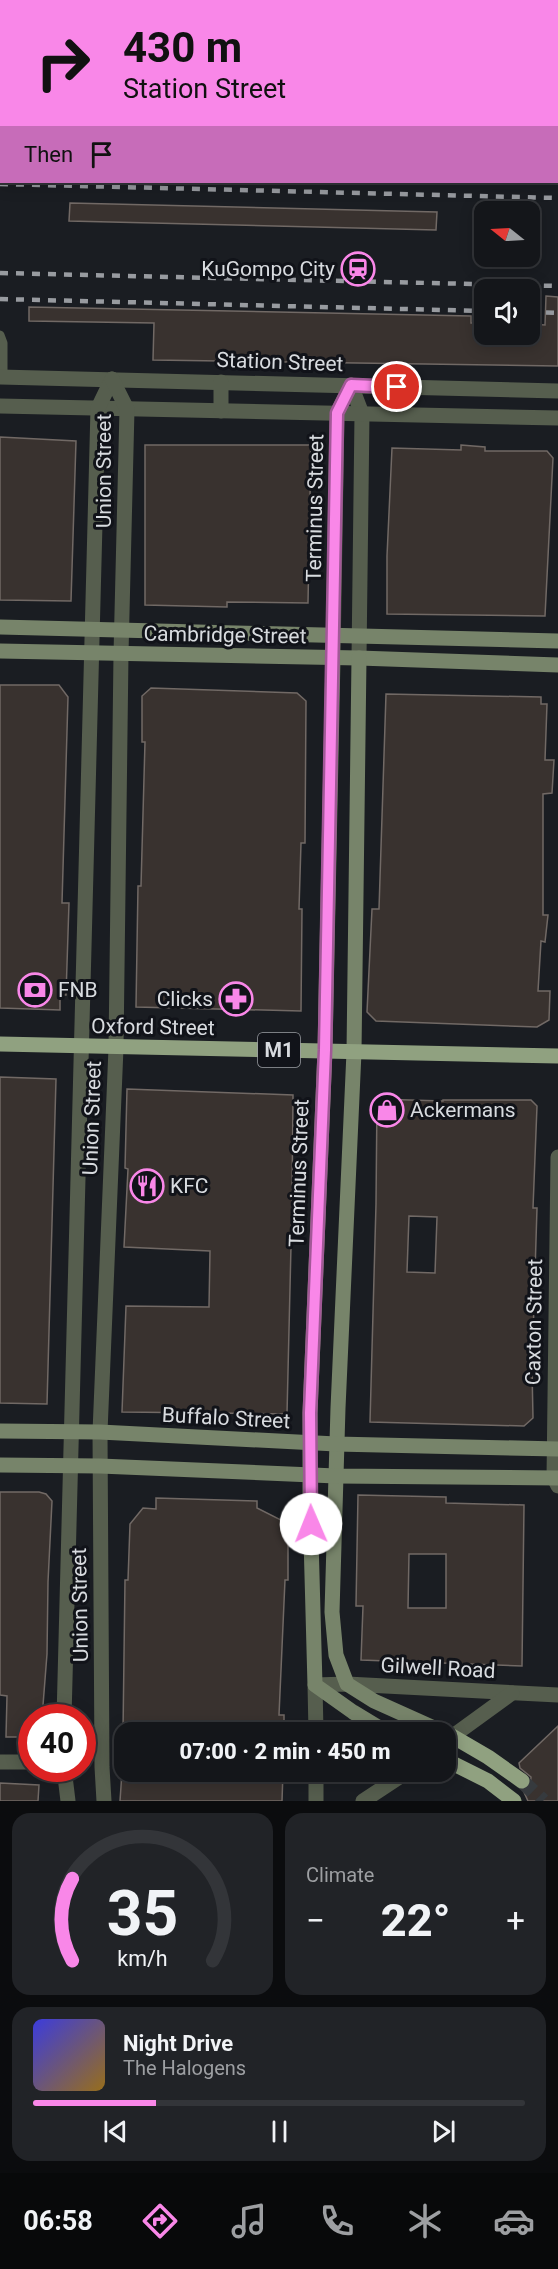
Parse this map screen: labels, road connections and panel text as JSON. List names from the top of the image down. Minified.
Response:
{"streets":{"main road":["Oxford Street","M1"],"street":["Station Street","Union Street","Terminus Street","Cambridge Street","Caxton Street","Buffalo Street","Gilwell Road"]},"crossings":[["Station Street","Union Street"],["Station Street","Terminus Street"],["Union Street","Cambridge Street"],["Union Street","Oxford Street"],["Union Street","Buffalo Street"],["Terminus Street","Cambridge Street"],["Terminus Street","Oxford Street"],["Terminus Street","Buffalo Street"],["Terminus Street","Gilwell Road"],["Caxton Street","Buffalo Street"]],"places":{"station":["KuGompo City"],"bank":["FNB"],"pharmacy":["Clicks"],"shop":["Ackermans"],"restaurant":["KFC"]},"north":"left","page":{"turn":["430 m","Station Street"],"then":"Then","limit":"40","trip":"07:00 · 2 min · 450 m","tile":"Climate","heat":["−","22°","+"],"song":["Night Drive","The Halogens"],"tabs":"06:58","gauge":["35","km/h"]}}
